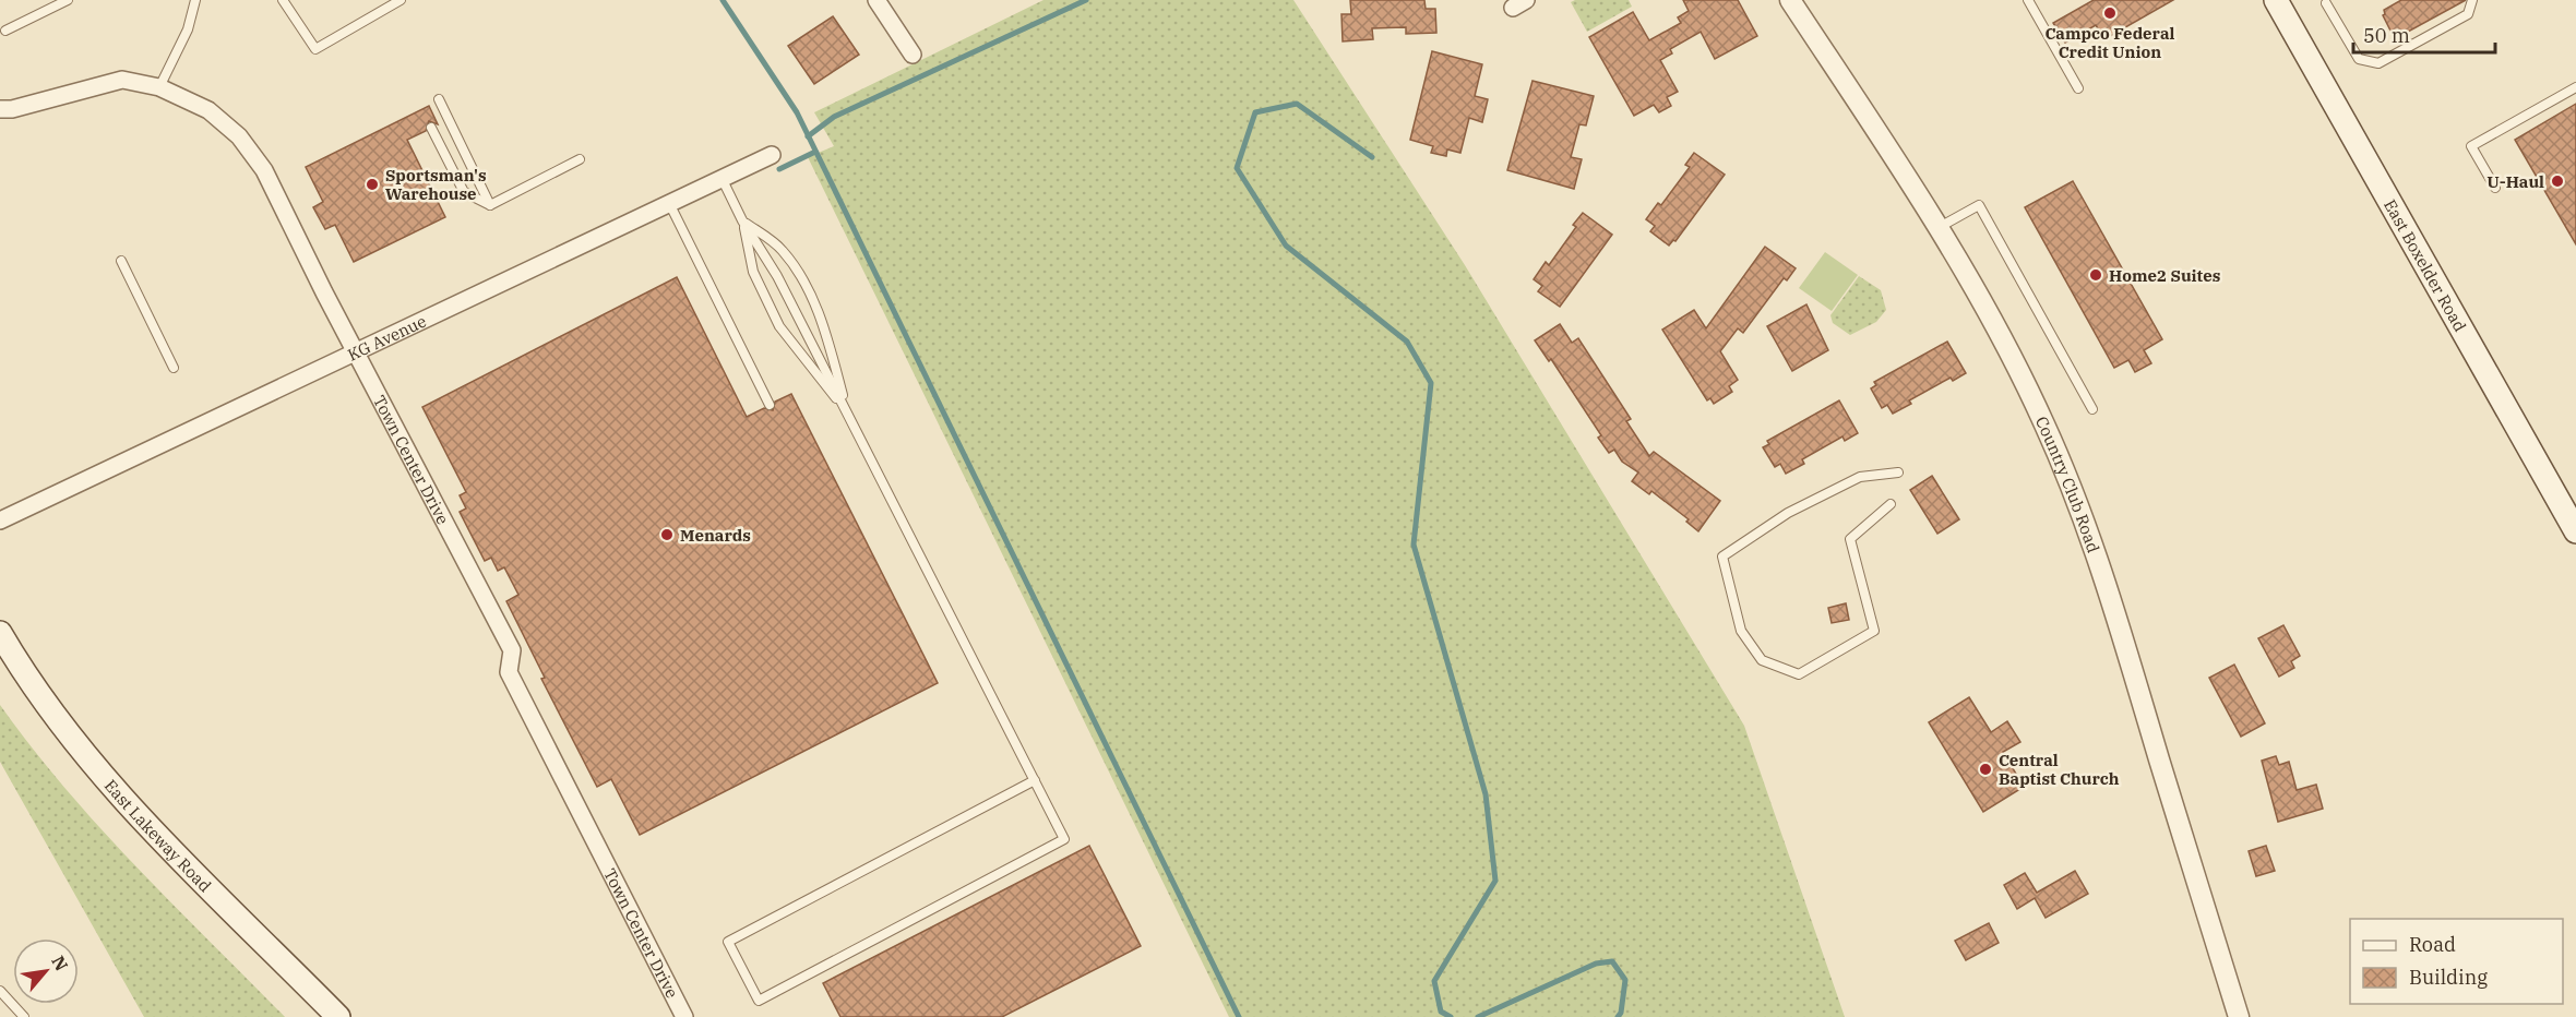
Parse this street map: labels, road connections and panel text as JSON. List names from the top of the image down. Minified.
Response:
{"streets":{"main road":["East Boxelder Road","East Lakeway Road"],"street":["KG Avenue","Town Center Drive","Country Club Road"]},"crossings":[["KG Avenue","Town Center Drive"]],"places":["Campco Federal Credit Union","U-Haul","Sportsman's Warehouse","Home2 Suites","Menards","Central Baptist Church"],"legend":["Road","Building"],"scale_bar":"50 m","north":"top right"}
